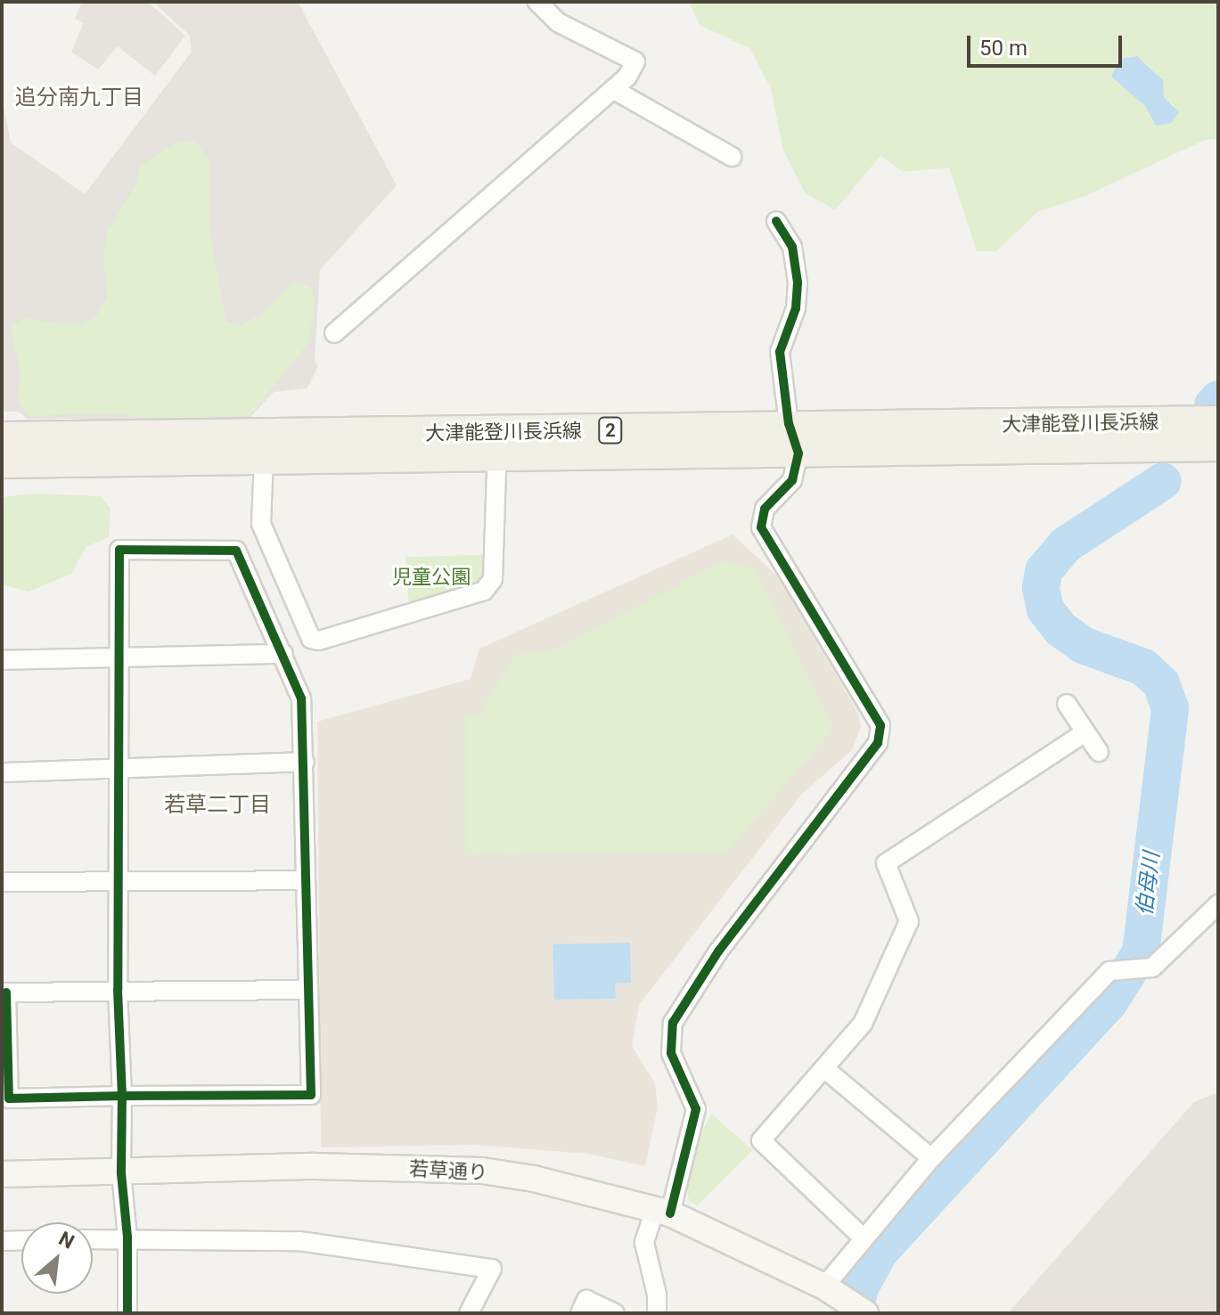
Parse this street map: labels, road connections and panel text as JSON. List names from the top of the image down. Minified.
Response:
{"streets":{"main road":["大津能登川長浜線","2"],"street":["若草通り"]},"districts":["追分南九丁目","若草二丁目"],"water":["伯母川"],"parks":["児童公園"],"scale_bar":"50 m","north":"top right"}
